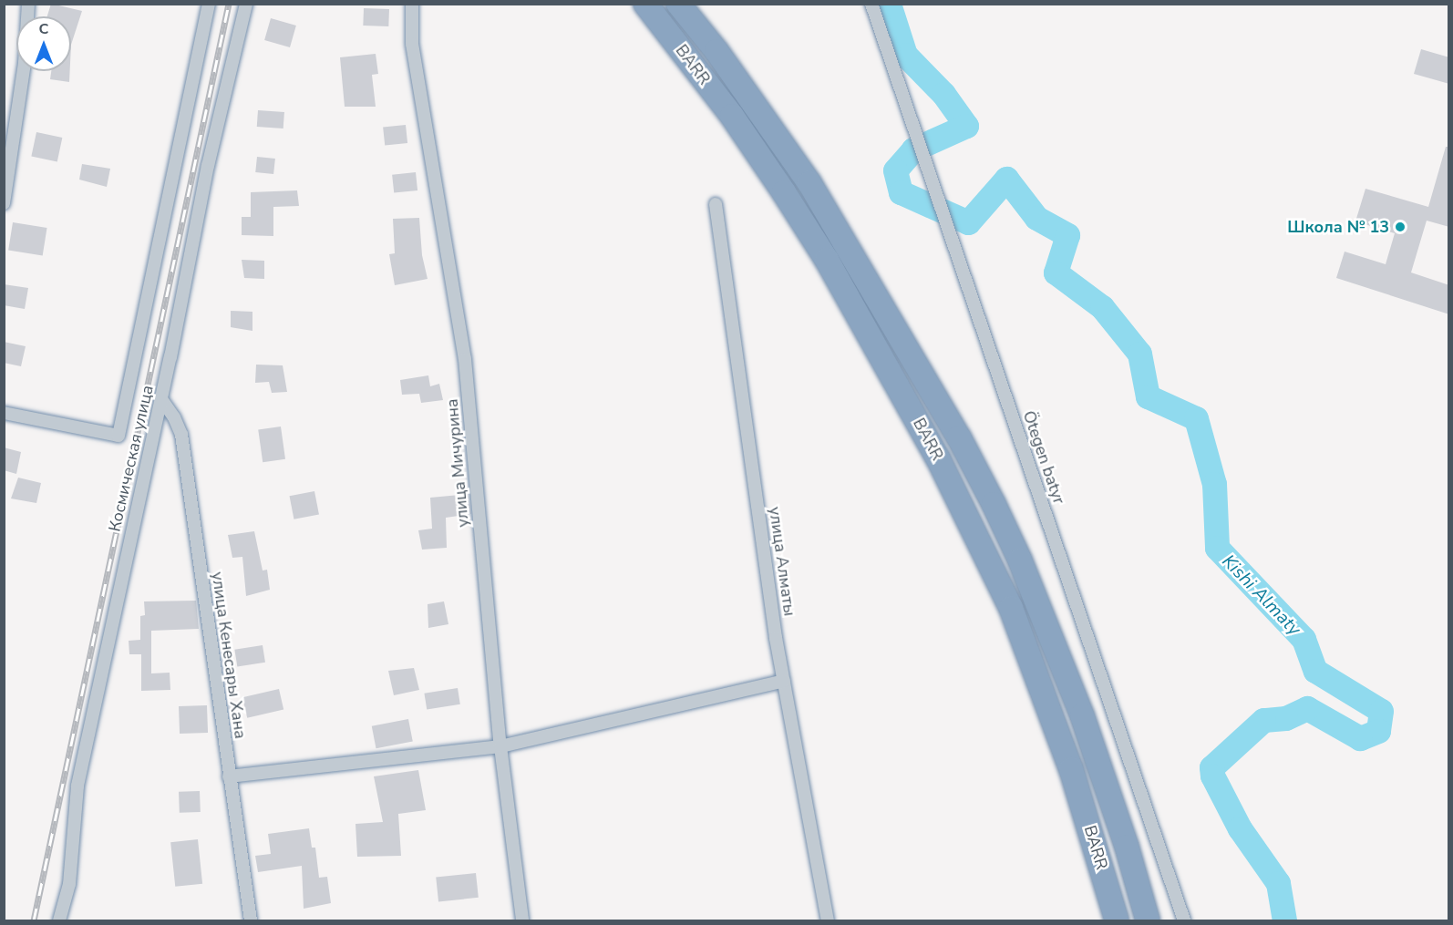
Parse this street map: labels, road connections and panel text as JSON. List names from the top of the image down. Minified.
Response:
{"streets":{"highway":["BARR"],"street":["Ötegen batyr","Космическая улица","улица Мичурина","улица Алматы","улица Кенесары Хана"]},"crossings":[["Космическая улица","улица Кенесары Хана"]],"water":["Kіshі Almaty"],"places":["Школа № 13"],"north":"top"}
